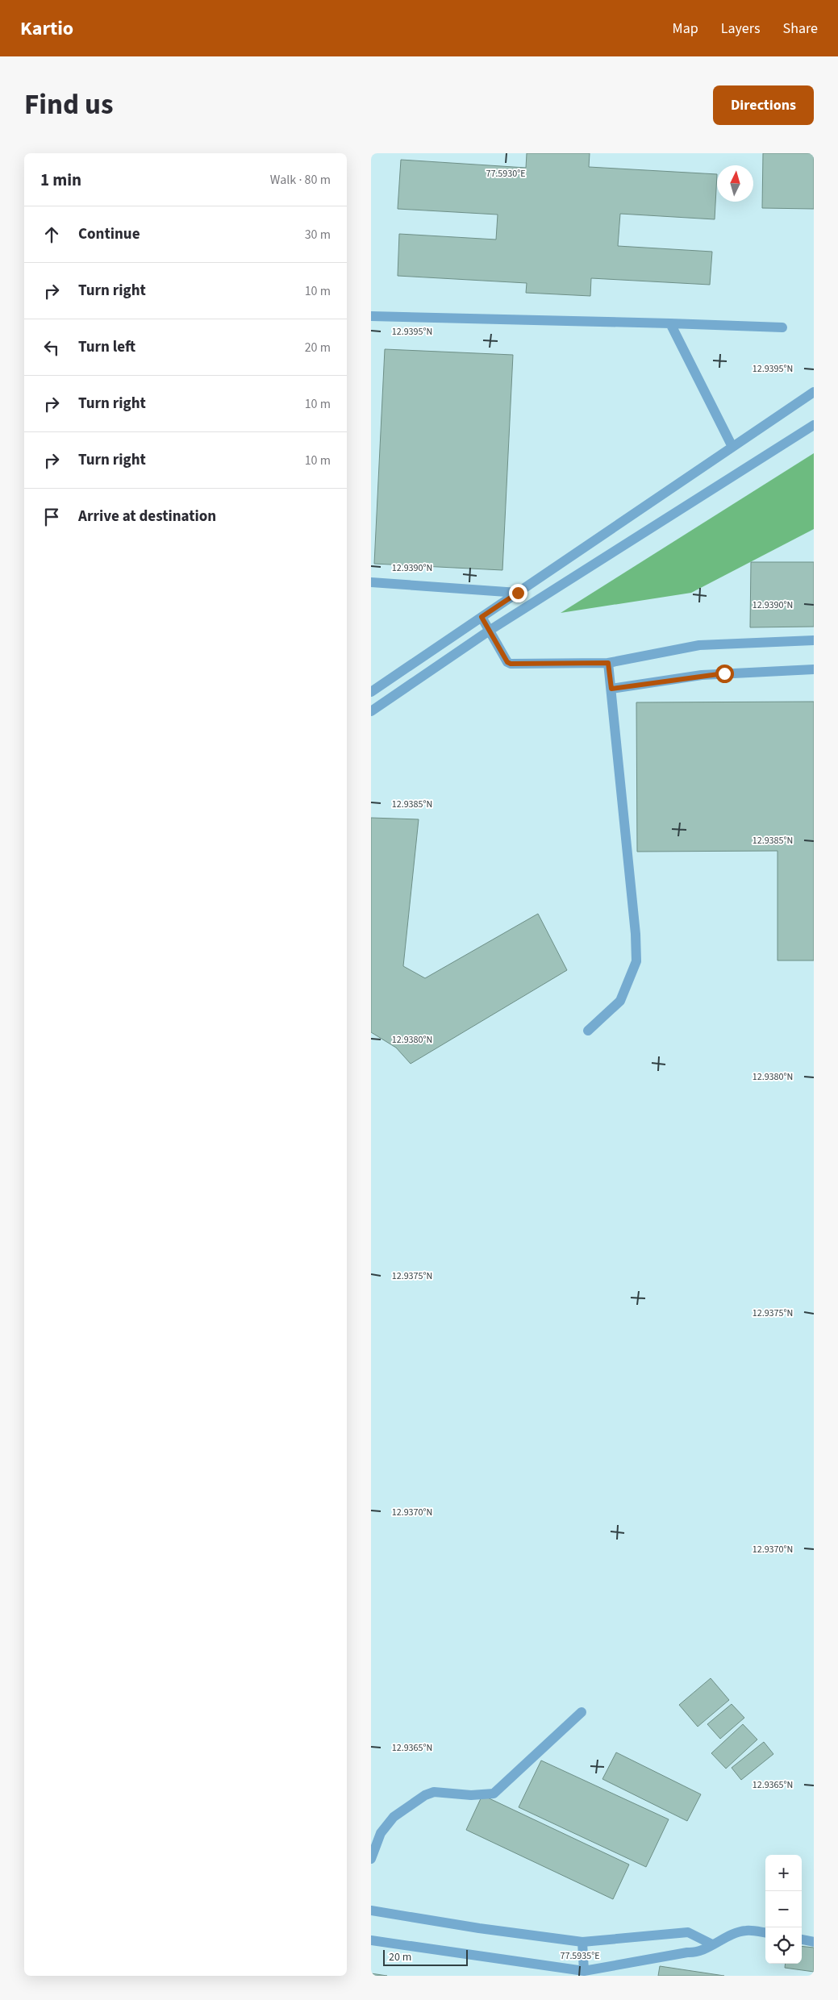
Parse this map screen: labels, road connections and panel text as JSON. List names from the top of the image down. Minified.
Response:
{"scale_bar":"20 m","north":"top","page":{"header":"Kartio","nav":["Map","Layers","Share"],"title":"Find us","buttons":"Directions","heading":["1 min","Walk · 80 m"],"list":[["Continue","30 m"],["Turn right","10 m"],["Turn left","20 m"],["Turn right","10 m"],["Turn right","10 m"],"Arrive at destination"],"map_buttons":["+","−"],"scale":"20 m"},"coordinates":["77.5930°E","12.9395°N","12.9390°N","12.9385°N","12.9380°N","12.9375°N","12.9370°N","12.9365°N","77.5935°E"]}
